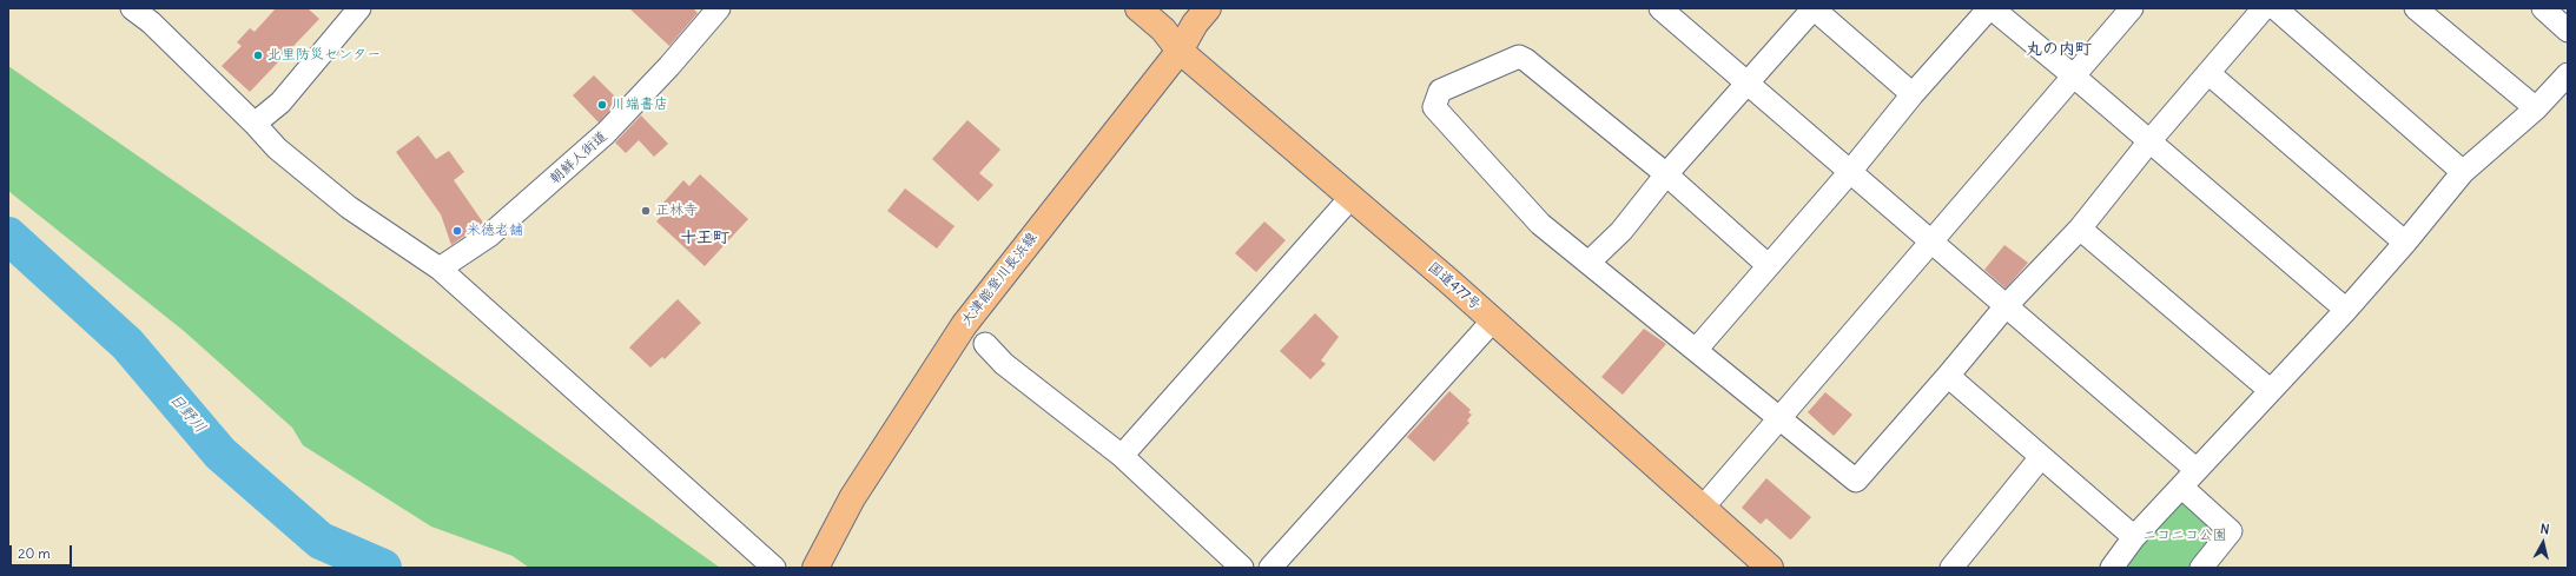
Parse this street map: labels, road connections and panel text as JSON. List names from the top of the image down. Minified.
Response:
{"streets":{"main road":["大津能登川長浜線","国道477号"],"street":["朝鮮人街道"]},"crossings":[["大津能登川長浜線","国道477号"]],"districts":["丸の内町","十王町"],"water":["日野川"],"parks":["ニコニコ公園"],"places":["北里防災センター","川端書店","正林寺","米徳老舗"],"scale_bar":"20 m","north":"top"}
